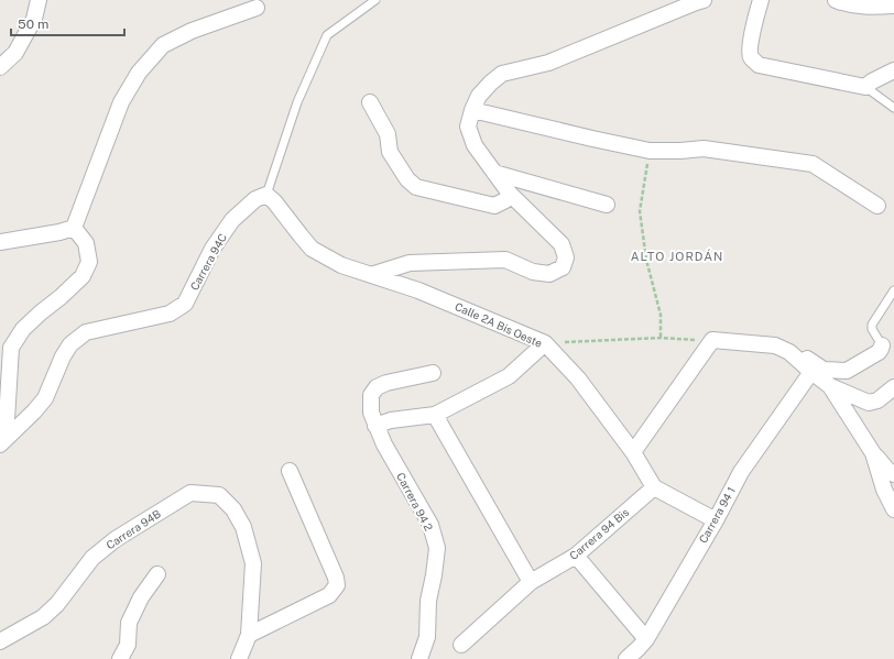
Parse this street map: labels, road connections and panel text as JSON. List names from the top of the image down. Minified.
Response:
{"streets":{"street":["Carrera 94C","Calle 2A Bis Oeste","Carrera 94 2","Carrera 94 1","Carrera 94B","Carrera 94 Bis"]},"crossings":[["Carrera 94C","Calle 2A Bis Oeste"],["Calle 2A Bis Oeste","Carrera 94 Bis"]],"districts":["ALTO JORDÁN"],"scale_bar":"50 m"}
